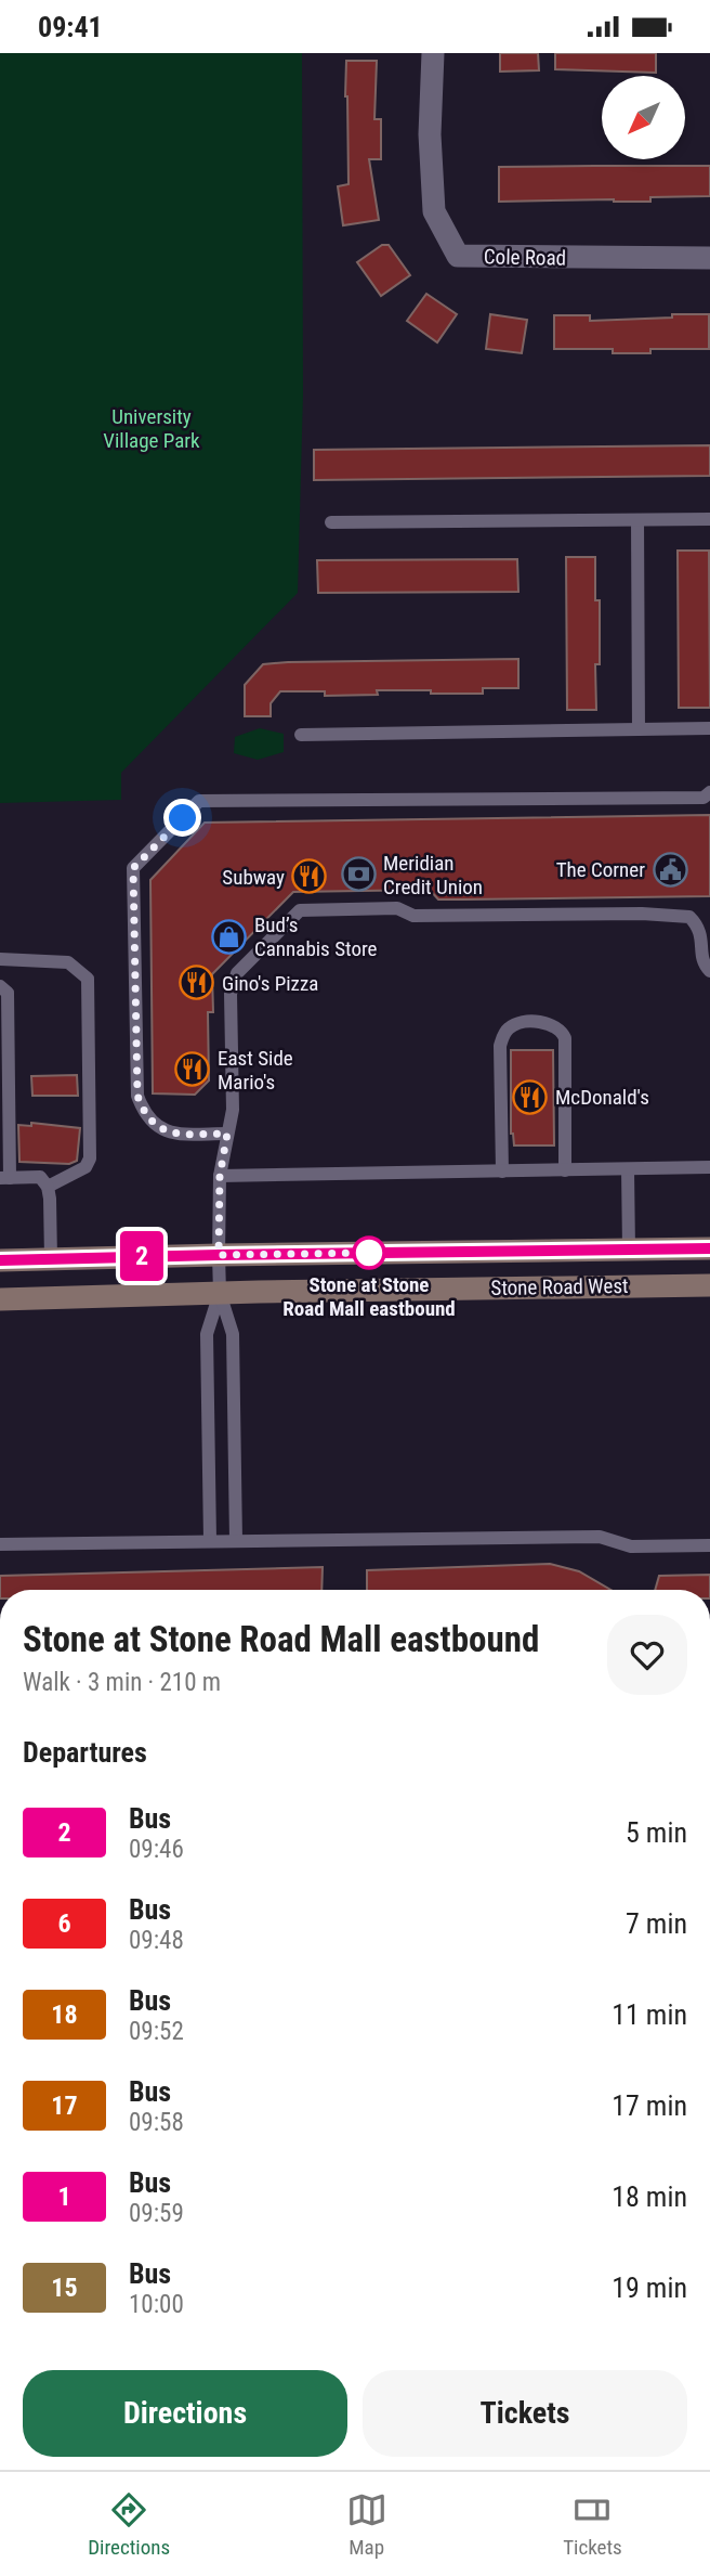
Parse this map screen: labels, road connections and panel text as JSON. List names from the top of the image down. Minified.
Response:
{"streets":{"main road":["Stone Road West"],"street":["Cole Road"]},"parks":["University Village Park"],"places":{"public building":["The Corner"],"bank":["Meridian Credit Union"],"restaurant":["Subway","Gino's Pizza","East Side Mario's","McDonald's"],"shop":["Bud’s Cannabis Store"],"other":["Stone at Stone Road Mall eastbound"]},"lines":["bus line 2"],"north":"bottom left","page":{"status":"09:41","on_map":"2","heading":[["Stone at Stone Road Mall eastbound","Walk · 3 min · 210 m"],"Departures"],"list":[{"mark":"2","name":"Bus","note":"09:46","value":"5 min"},{"mark":"6","name":"Bus","note":"09:48","value":"7 min"},{"mark":"18","name":"Bus","note":"09:52","value":"11 min"},{"mark":"17","name":"Bus","note":"09:58","value":"17 min"},{"mark":"1","name":"Bus","note":"09:59","value":"18 min"},{"mark":"15","name":"Bus","note":"10:00","value":"19 min"}],"buttons":["Directions","Tickets"],"tabs":["Directions","Map","Tickets"]}}
